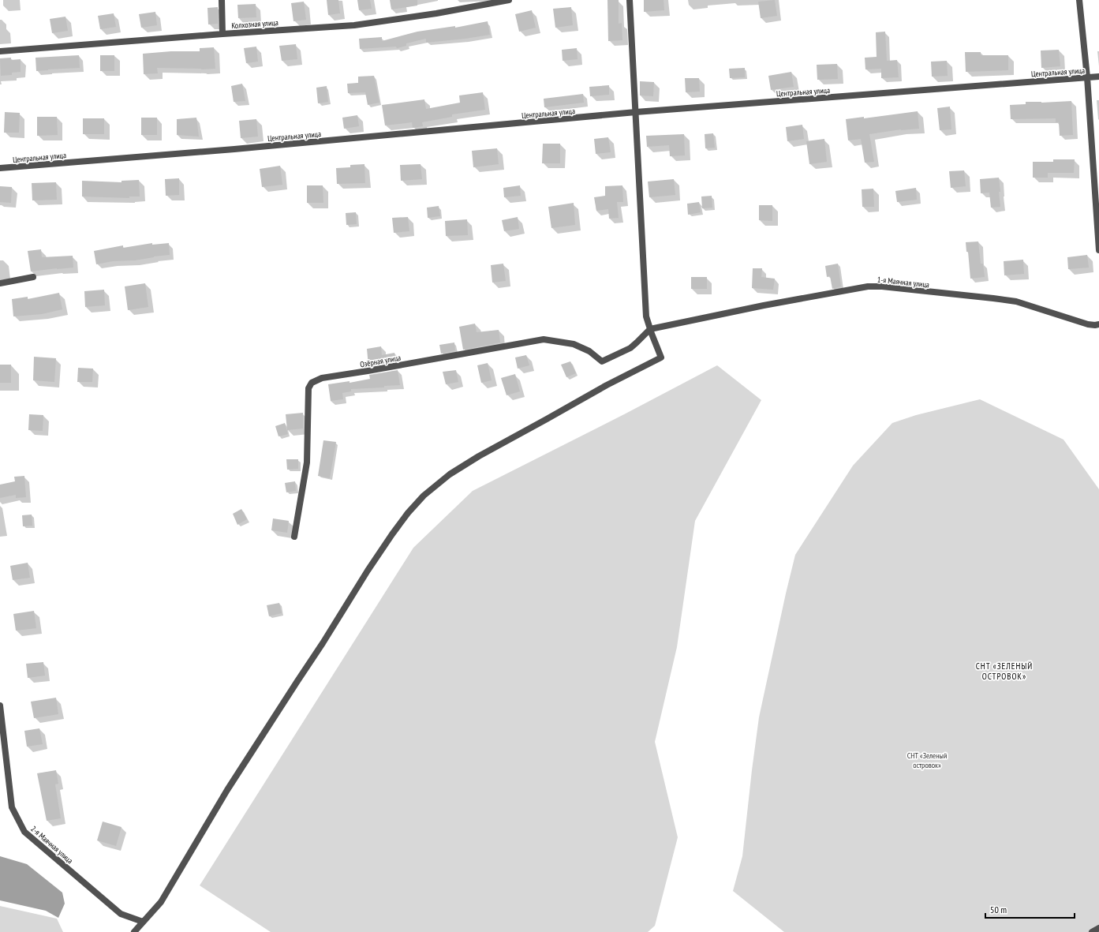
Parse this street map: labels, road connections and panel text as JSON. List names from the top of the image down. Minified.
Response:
{"streets":{"street":["Колхозная улица","Центральная улица","1-я Маячная улица","Озёрная улица","2-я Маячная улица"]},"crossings":[["1-я Маячная улица","Озёрная улица"]],"districts":["СНТ «ЗЕЛЕНЫЙ ОСТРОВОК»"],"parks":["СНТ «Зеленый островок»"],"scale_bar":"50 m"}
